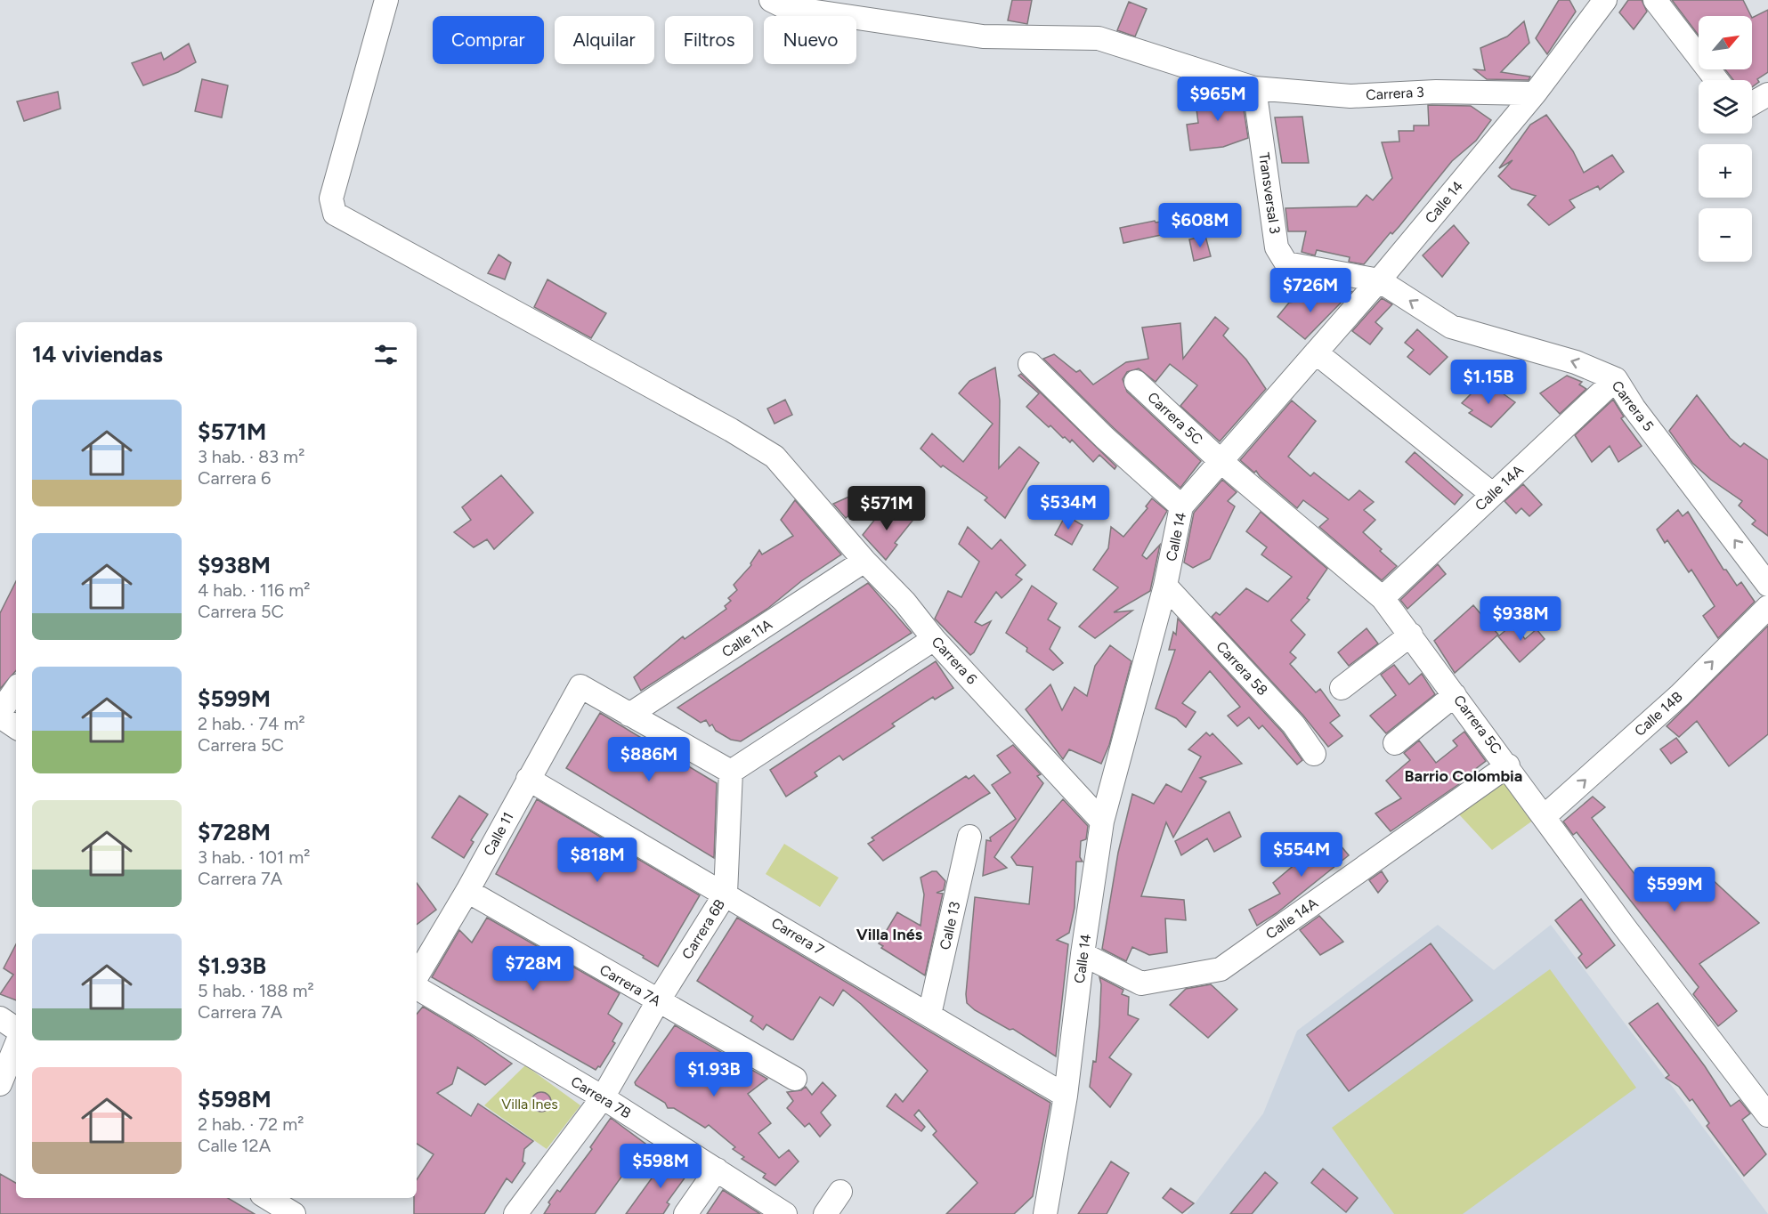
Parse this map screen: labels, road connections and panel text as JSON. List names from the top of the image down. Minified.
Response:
{"streets":{"street":["Carrera 3","Transversal 3","Calle 14","Carrera 5","Carrera 5C","Calle 14A","Calle 11A","Carrera 6","Carrera 58","Calle 14B","Calle 11","Calle 13","Carrera 6B","Carrera 7","Carrera 7A","Carrera 7B"]},"crossings":[["Carrera 3","Transversal 3"],["Carrera 3","Calle 14"],["Transversal 3","Carrera 5"],["Calle 14","Carrera 5"],["Calle 14","Carrera 5C"],["Calle 14","Calle 14A"],["Calle 14","Carrera 6"],["Calle 14","Carrera 58"],["Calle 14","Carrera 7"],["Carrera 5","Calle 14A"],["Carrera 5C","Calle 14A"],["Carrera 5C","Calle 14B"],["Calle 11A","Carrera 6"],["Calle 11A","Calle 11"],["Calle 11","Carrera 7"],["Calle 11","Carrera 7A"],["Calle 13","Carrera 7"],["Carrera 6B","Carrera 7"],["Carrera 6B","Carrera 7A"],["Carrera 6B","Carrera 7B"]],"one_way":["Calle 14B"],"districts":["Barrio Colombia","Villa Inés"],"parks":["Villa Ines"],"north":"top right","page":{"map_buttons":["+","−"],"chip":["Comprar","Alquilar","Filtros","Nuevo"],"price":["$965M","$608M","$726M","$1.15B","$534M","$571M","$938M","$886M","$554M","$818M","$599M","$728M","$1.93B","$598M"],"heading":"14 viviendas","list":[{"name":"$571M","note":"3 hab. · 83 m² · Carrera 6"},{"name":"$938M","note":"4 hab. · 116 m² · Carrera 5C"},{"name":"$599M","note":"2 hab. · 74 m² · Carrera 5C"},{"name":"$728M","note":"3 hab. · 101 m² · Carrera 7A"},{"name":"$1.93B","note":"5 hab. · 188 m² · Carrera 7A"},{"name":"$598M","note":"2 hab. · 72 m² · Calle 12A"}]}}
